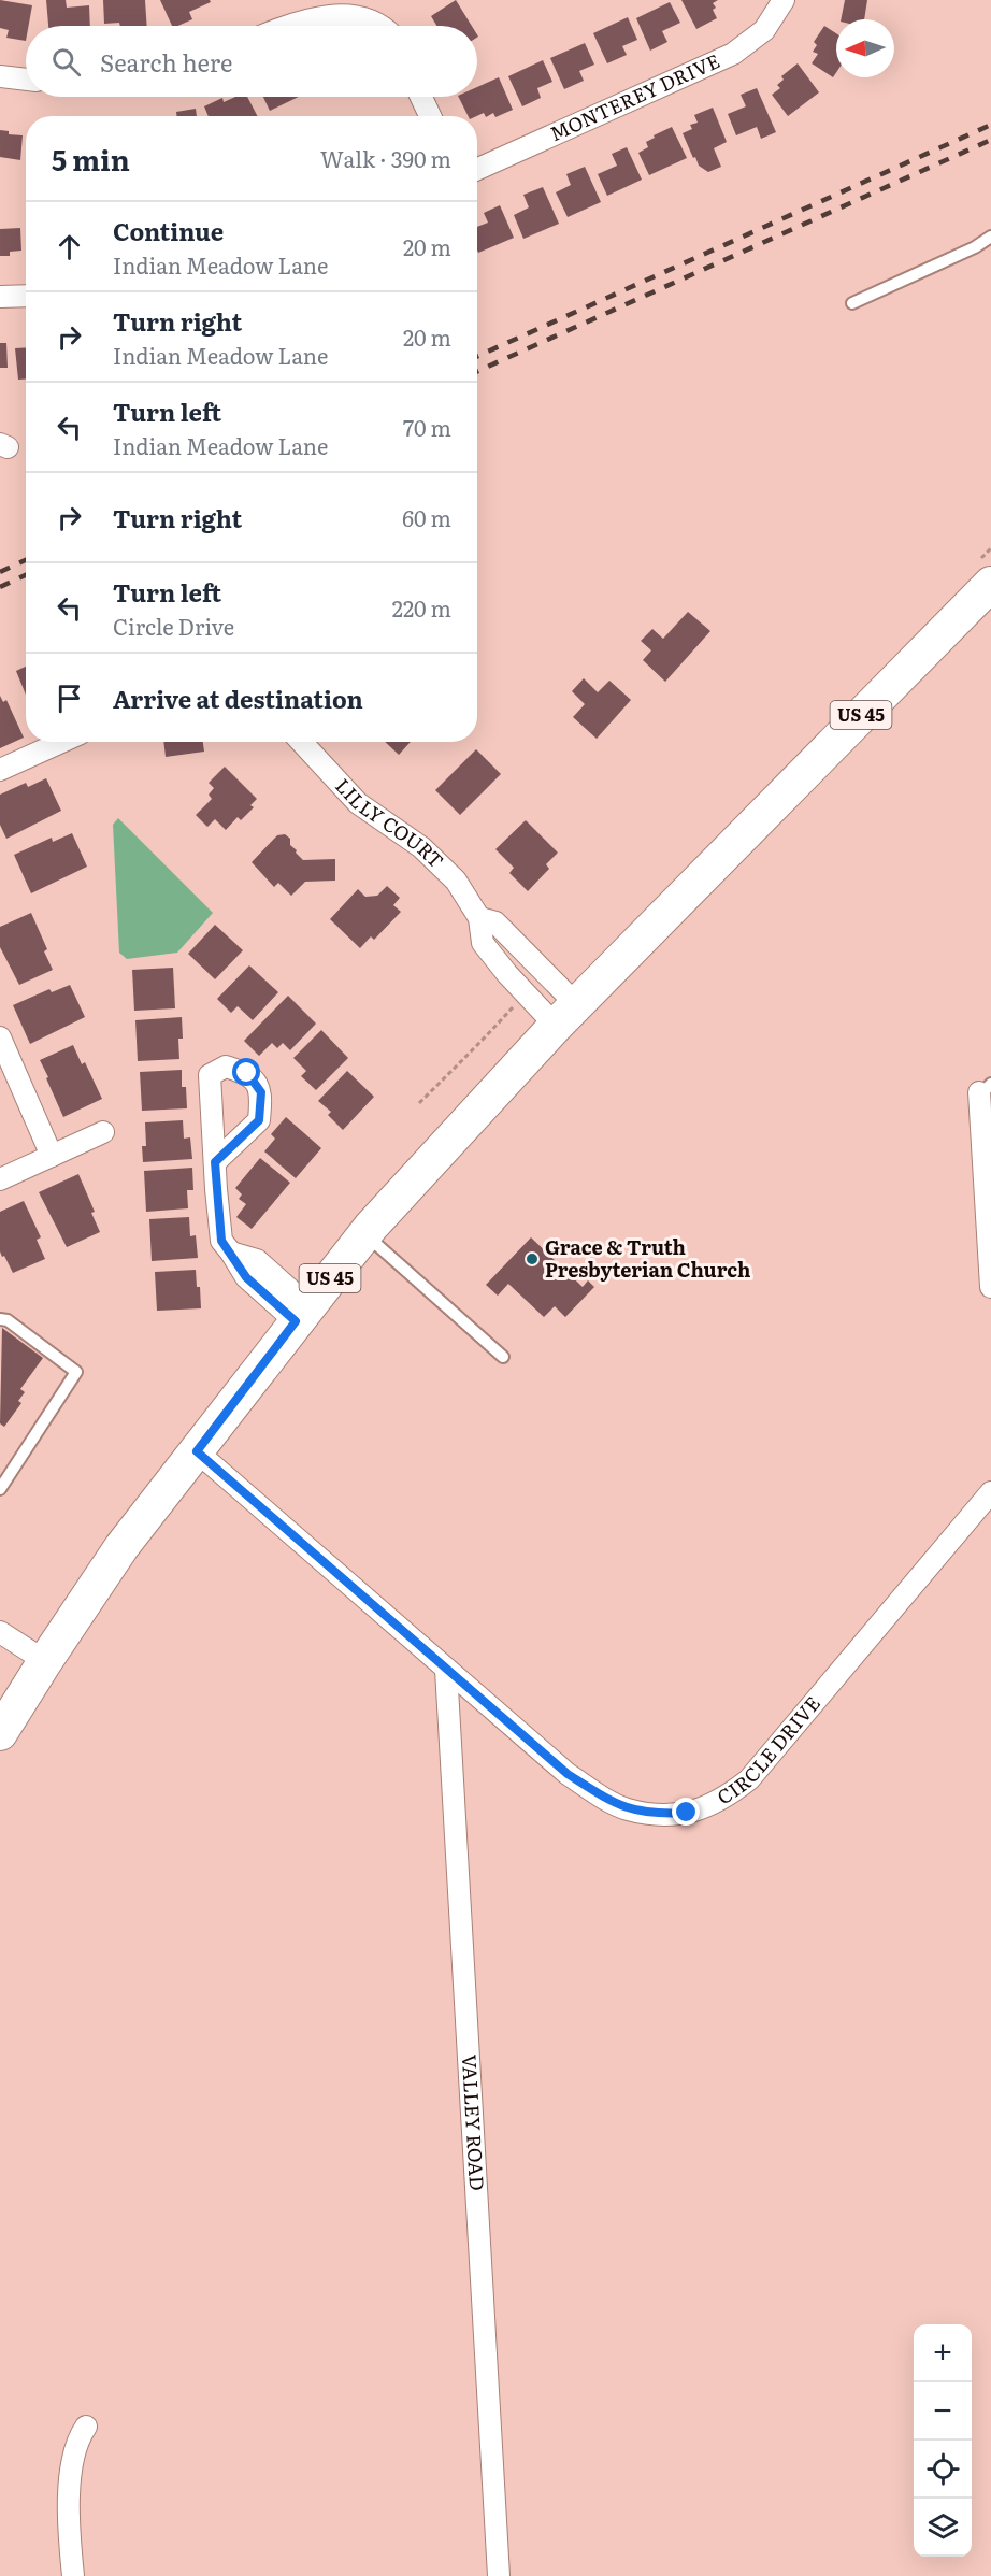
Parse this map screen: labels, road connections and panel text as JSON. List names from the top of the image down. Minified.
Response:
{"streets":{"main road":["US 45"],"street":["MONTEREY DRIVE","LILLY COURT","CIRCLE DRIVE","VALLEY ROAD"]},"crossings":[["US 45","LILLY COURT"],["US 45","CIRCLE DRIVE"],["CIRCLE DRIVE","VALLEY ROAD"]],"places":["Grace & Truth Presbyterian Church"],"north":"left","page":{"search":"Search here","heading":["5 min","Walk · 390 m"],"list":[["Continue","Indian Meadow Lane","20 m"],["Turn right","Indian Meadow Lane","20 m"],["Turn left","Indian Meadow Lane","70 m"],["Turn right","60 m"],["Turn left","Circle Drive","220 m"],"Arrive at destination"],"map_buttons":["+","−"]}}
